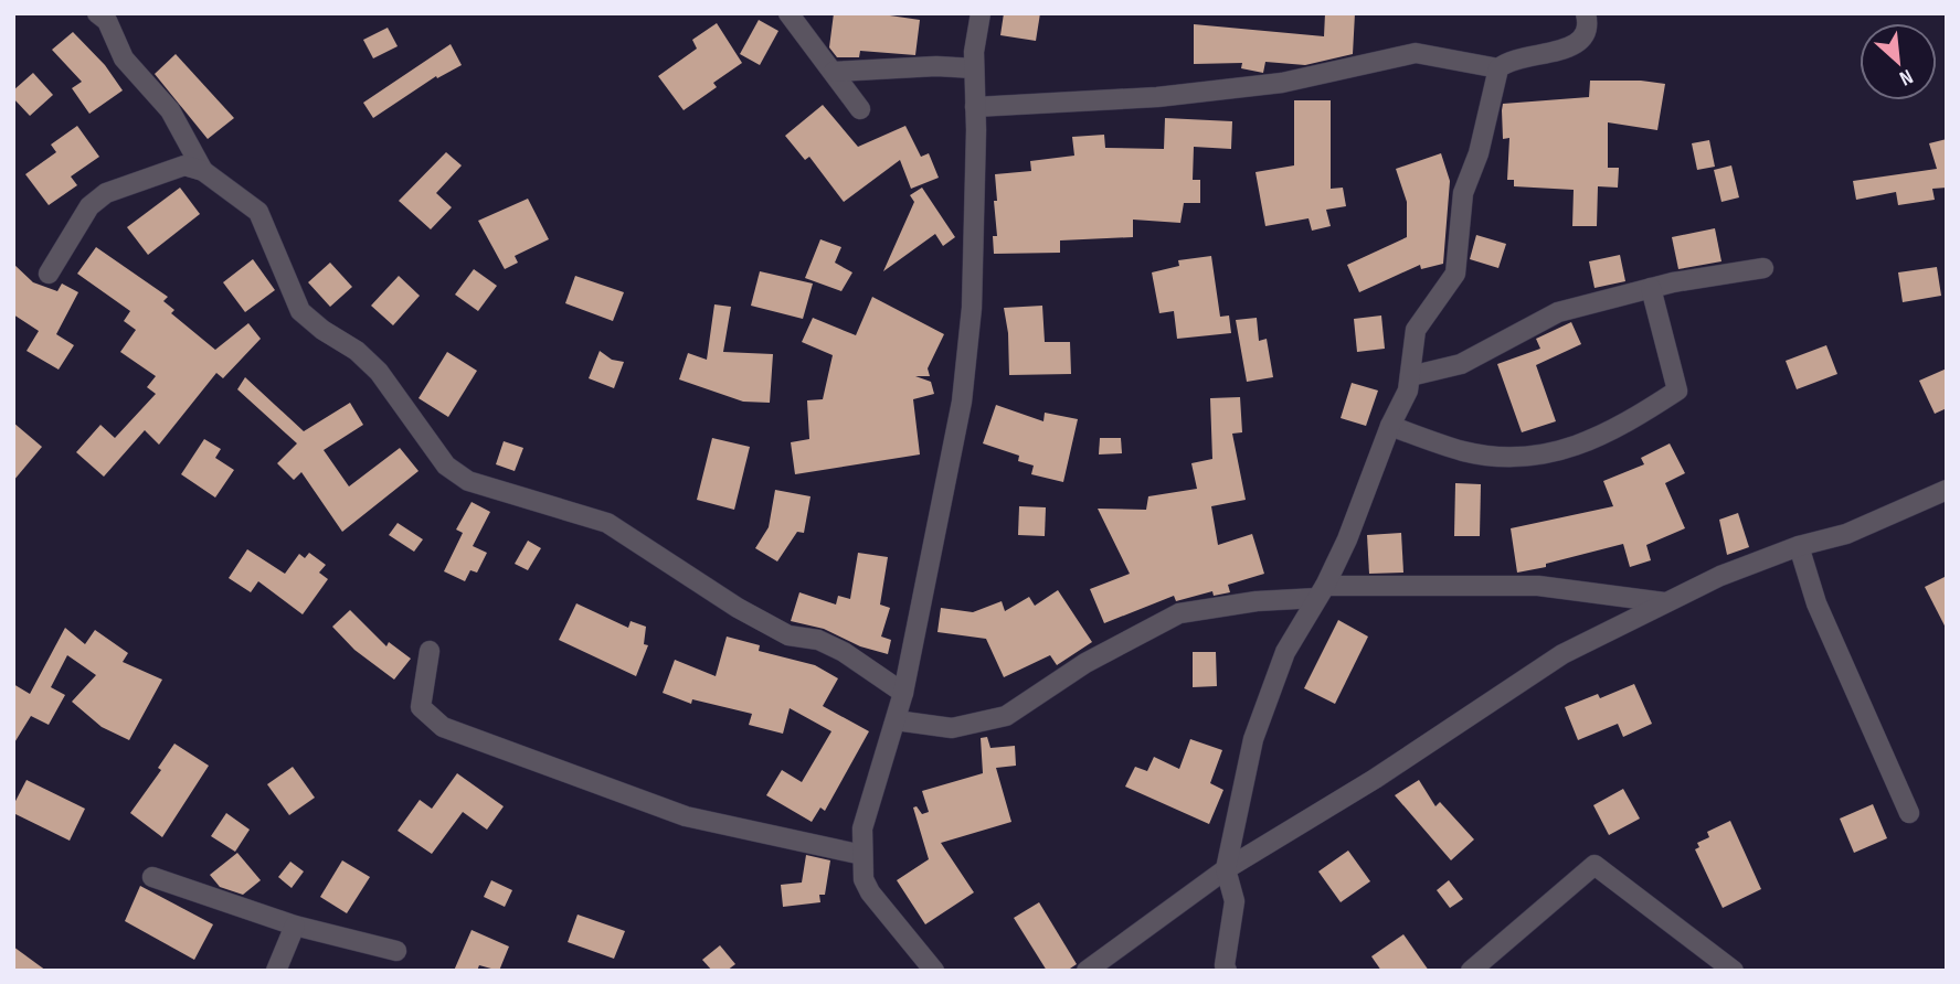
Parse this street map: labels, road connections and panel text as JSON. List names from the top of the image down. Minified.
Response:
{"north":"bottom right"}
